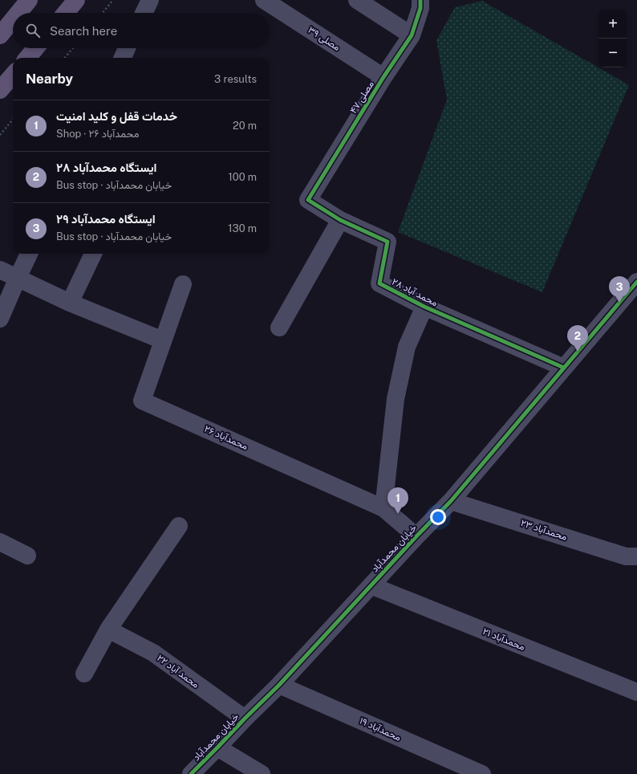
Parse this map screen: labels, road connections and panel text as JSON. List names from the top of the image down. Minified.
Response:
{"streets":{"street":["مصلی ۳۹","مصلی ۴۷","محمد آباد ۲۸","محمدآباد ۲۶","محمدآباد ۲۳","خیابان محمدآباد","محمدآباد ۲۱","محمد آباد ۲۲","محمدآباد ۱۹"]},"crossings":[["مصلی ۳۹","مصلی ۴۷"],["مصلی ۴۷","محمد آباد ۲۸"],["محمد آباد ۲۸","خیابان محمدآباد"],["محمدآباد ۲۶","خیابان محمدآباد"],["محمدآباد ۲۳","خیابان محمدآباد"],["خیابان محمدآباد","محمدآباد ۲۱"],["خیابان محمدآباد","محمد آباد ۲۲"],["خیابان محمدآباد","محمدآباد ۱۹"]],"page":{"map_buttons":["+","−"],"search":"Search here","heading":["Nearby","3 results"],"list":[{"mark":"1","name":"خدمات قفل و کلید امنیت","note":"Shop · محمدآباد ۲۶","value":"20 m"},{"mark":"2","name":"ایستگاه محمدآباد ۲۸","note":"Bus stop · خیابان محمدآباد","value":"100 m"},{"mark":"3","name":"ایستگاه محمدآباد ۲۹","note":"Bus stop · خیابان محمدآباد","value":"130 m"}],"pins":["3","2","1"]}}
